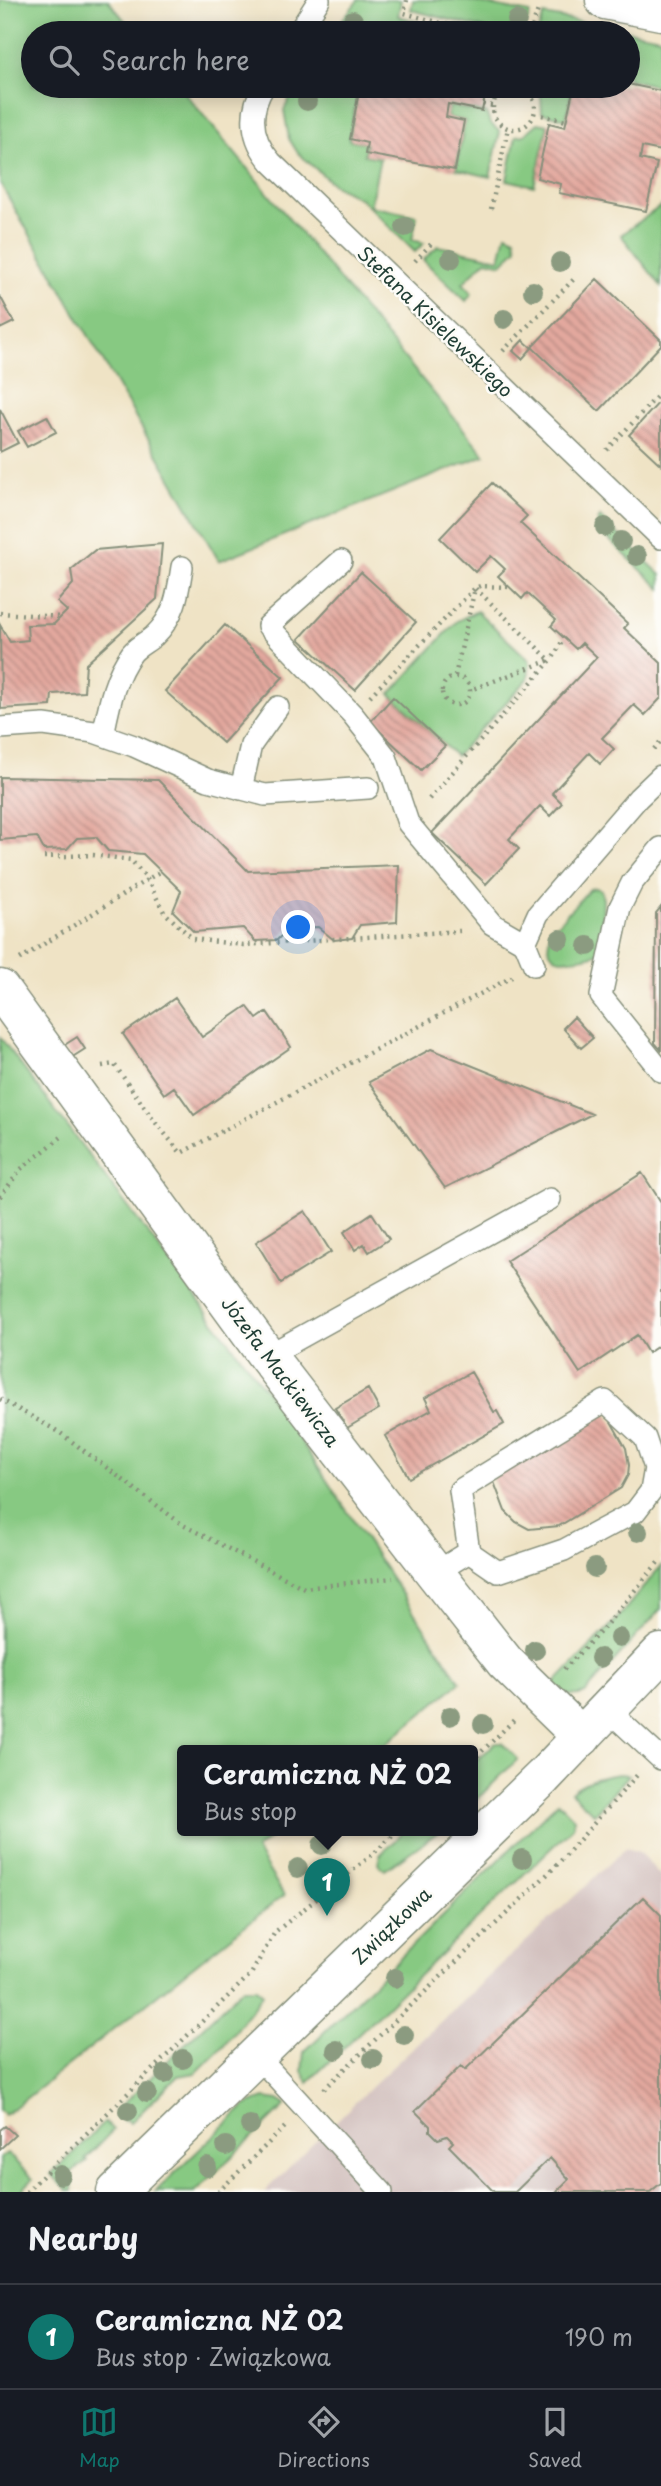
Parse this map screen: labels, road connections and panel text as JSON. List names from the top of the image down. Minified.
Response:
{"streets":{"street":["Józefa Mackiewicza","Związkowa"],"lane":["Stefana Kisielewskiego"]},"crossings":[["Józefa Mackiewicza","Związkowa"]],"page":{"search":"Search here","popup":["Ceramiczna NŻ 02","Bus stop"],"pins":"1","heading":"Nearby","list":[{"mark":"1","name":"Ceramiczna NŻ 02","note":"Bus stop · Związkowa","value":"190 m"}],"nav":["Map","Directions","Saved"]}}
